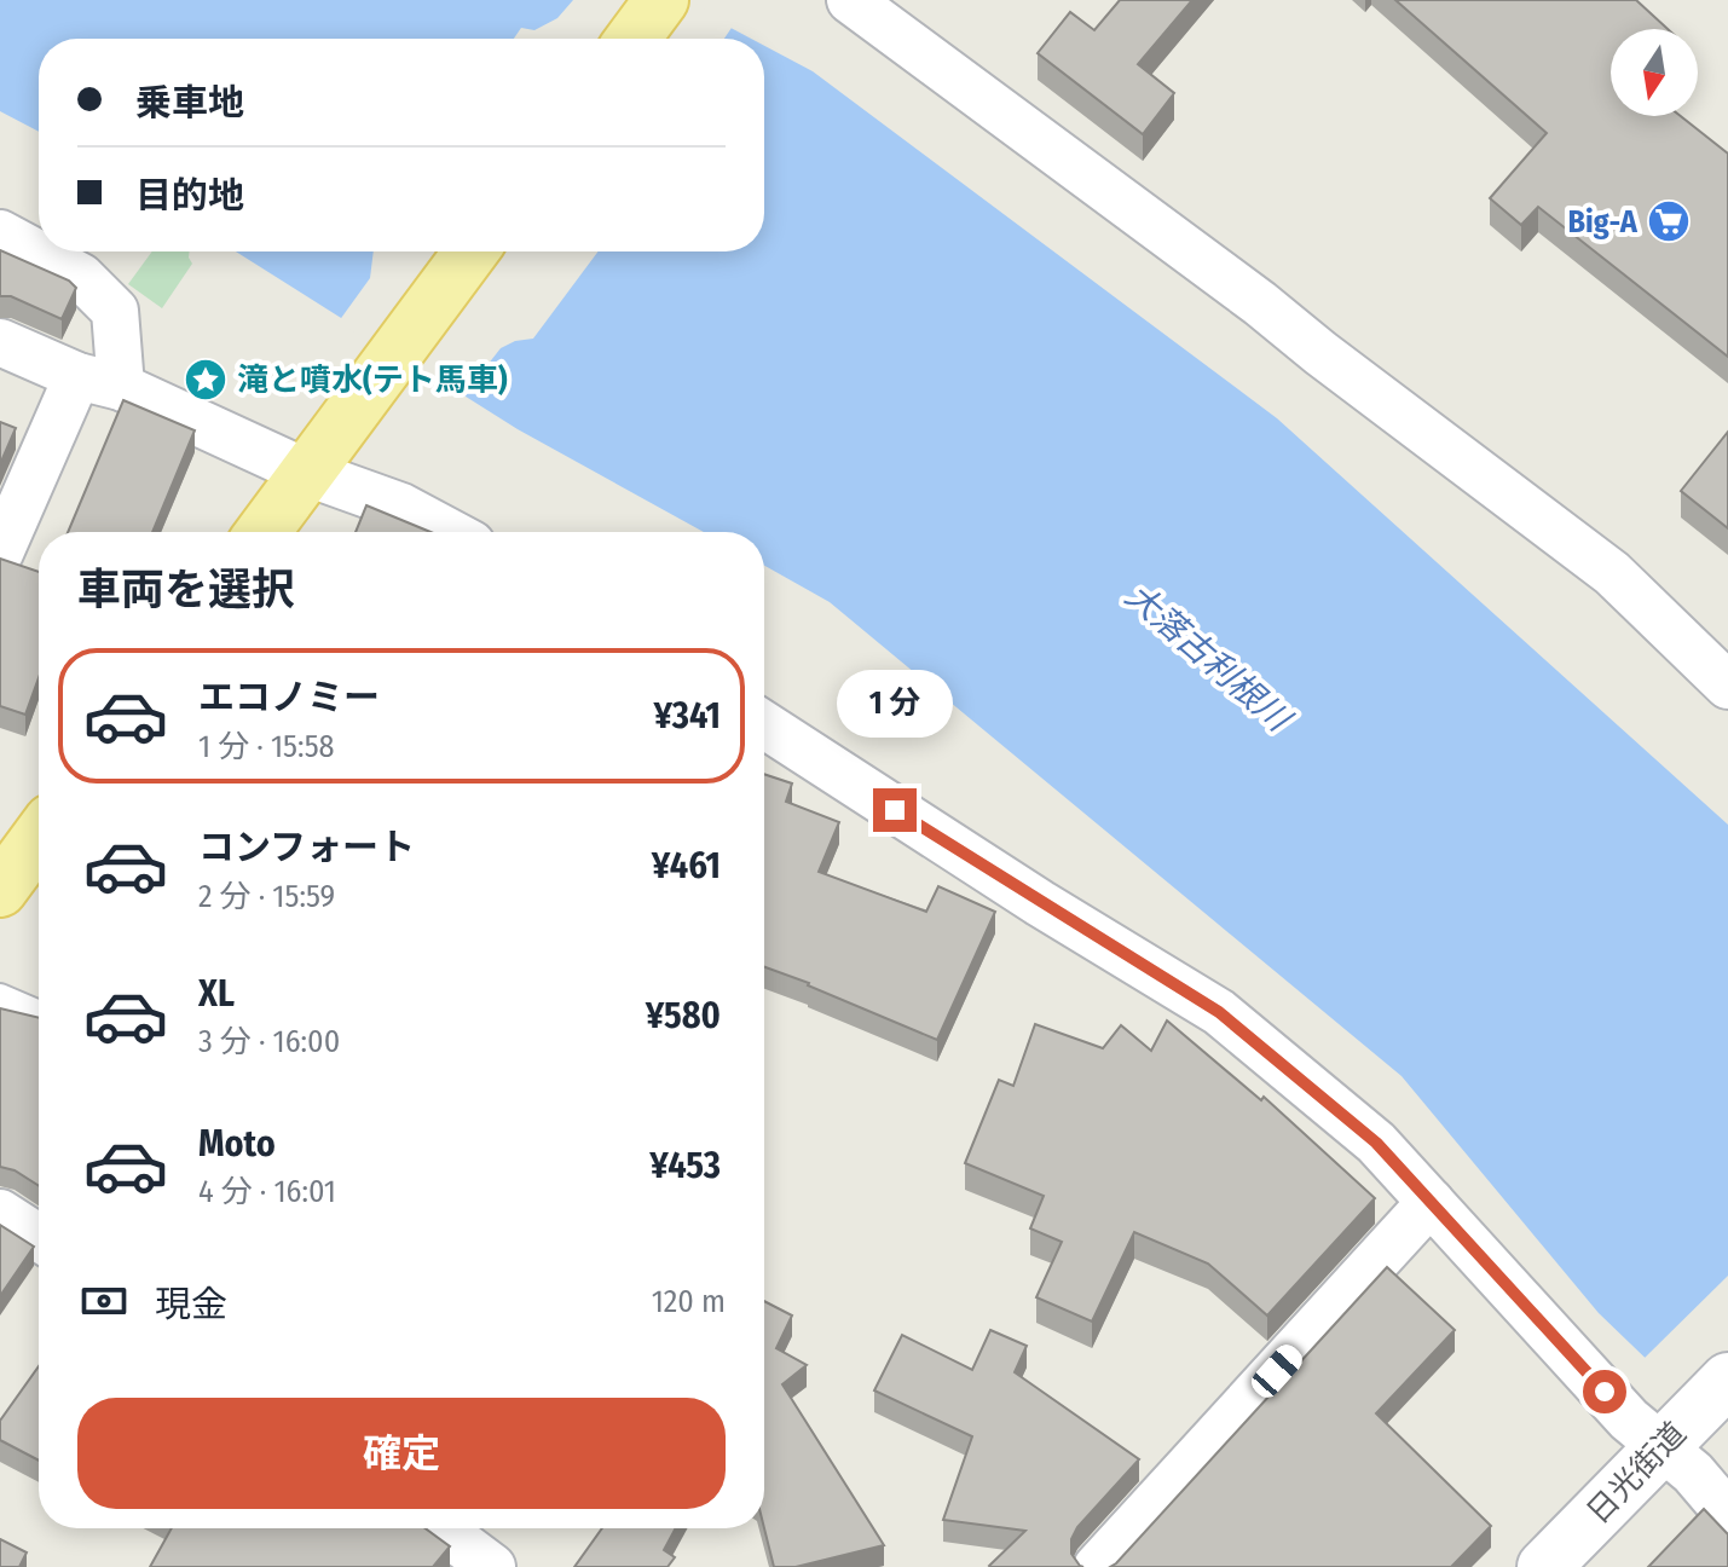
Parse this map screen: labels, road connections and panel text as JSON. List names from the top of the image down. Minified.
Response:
{"streets":{"main road":["日光街道"]},"water":["大落古利根川"],"places":{"supermarket":["Big-A"],"place":["滝と噴水(テト馬車)"]},"north":"bottom","page":{"banner":["乗車地","目的地"],"heading":"車両を選択","list":[{"name":"エコノミー","note":"1 分 · 15:58","value":"¥341"},{"name":"コンフォート","note":"2 分 · 15:59","value":"¥461"},{"name":"XL","note":"3 分 · 16:00","value":"¥580"},{"name":"Moto","note":"4 分 · 16:01","value":"¥453"}],"bubble":"1 分","pay":["現金","120 m"],"buttons":"確定"}}
